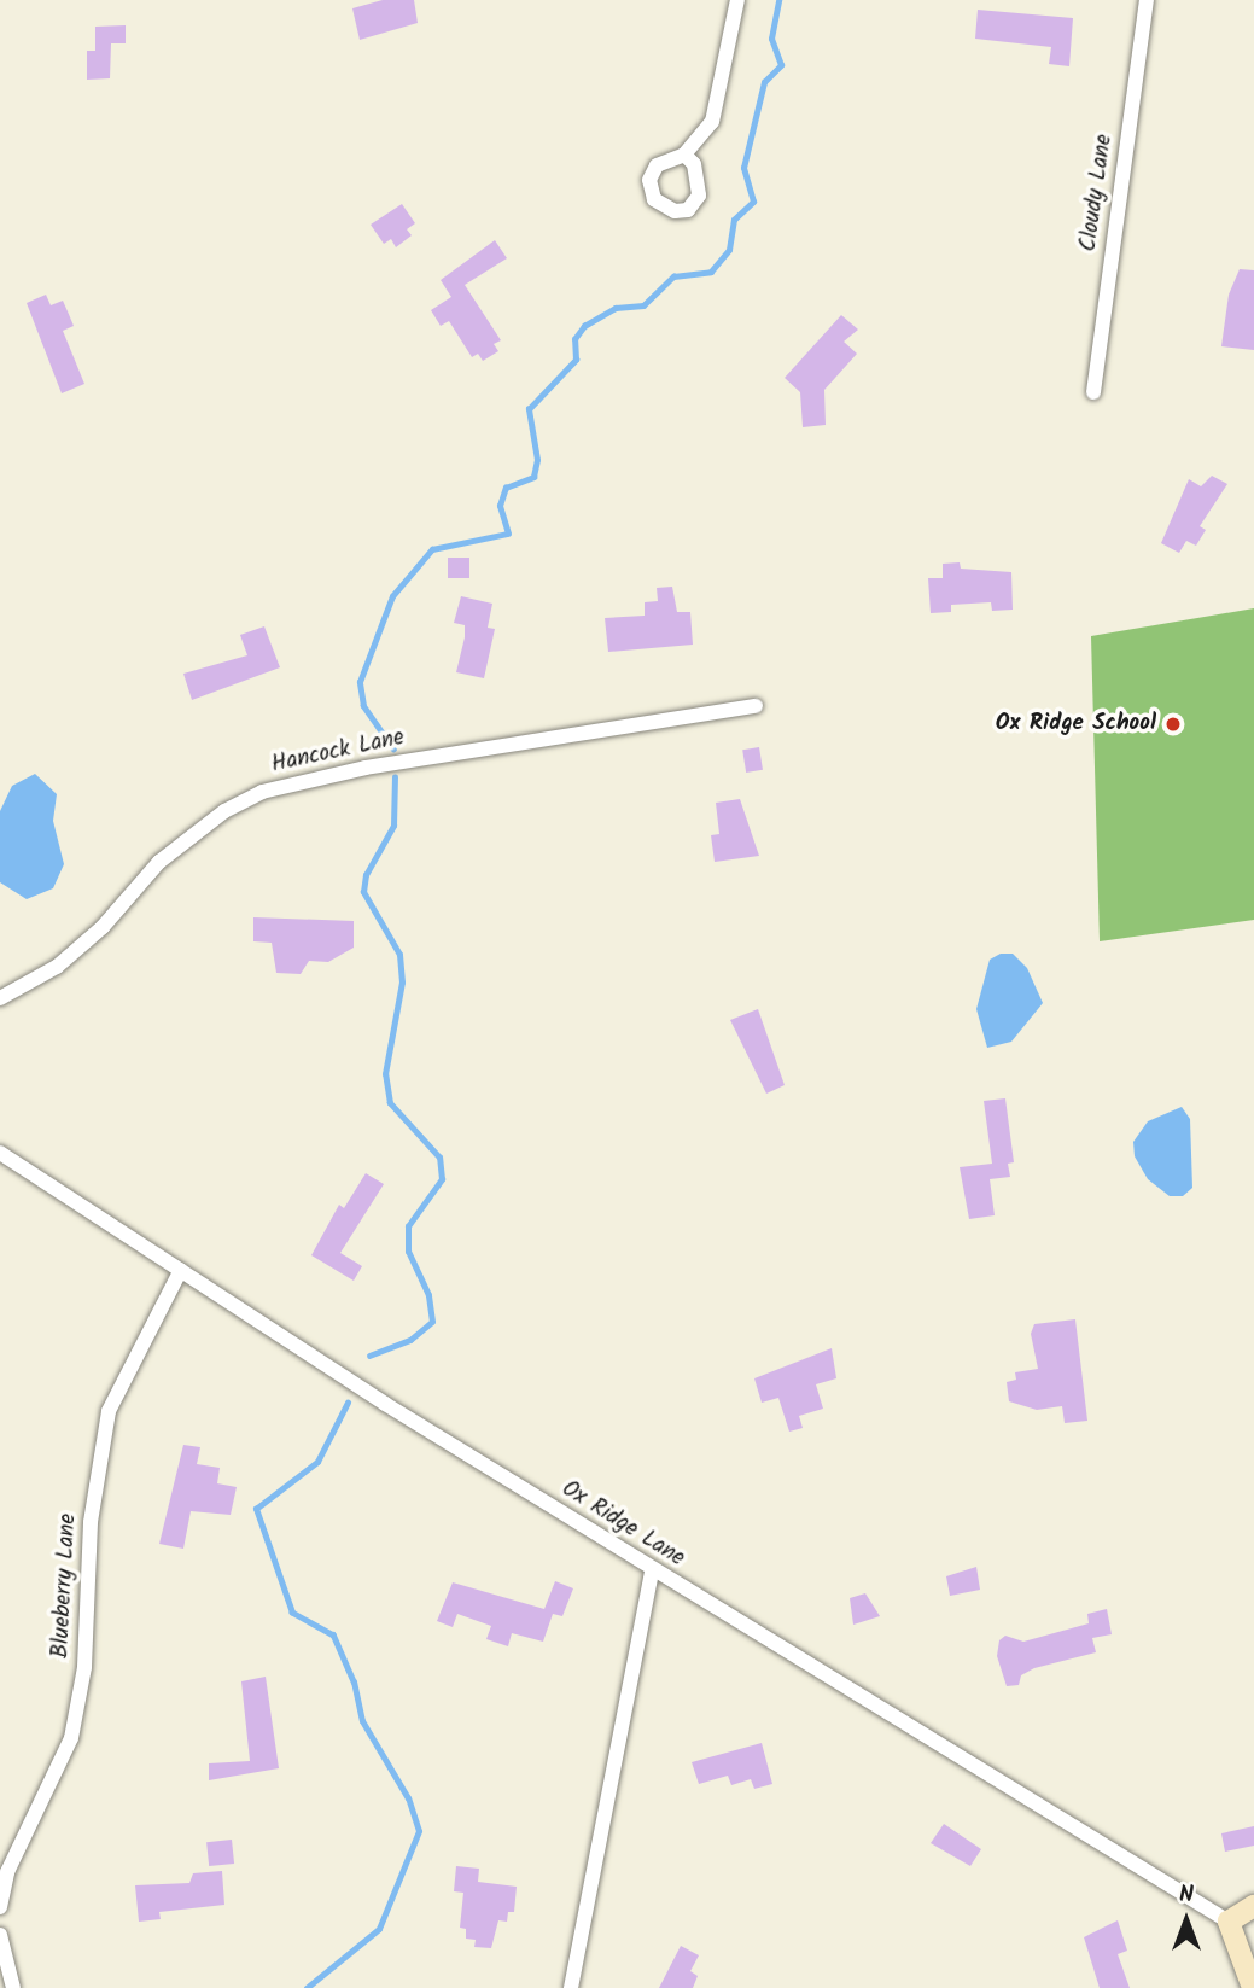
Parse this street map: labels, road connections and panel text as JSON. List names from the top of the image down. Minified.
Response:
{"streets":{"street":["Cloudy Lane","Hancock Lane","Ox Ridge Lane","Blueberry Lane"]},"crossings":[["Ox Ridge Lane","Blueberry Lane"]],"places":["Ox Ridge School"],"north":"top"}
